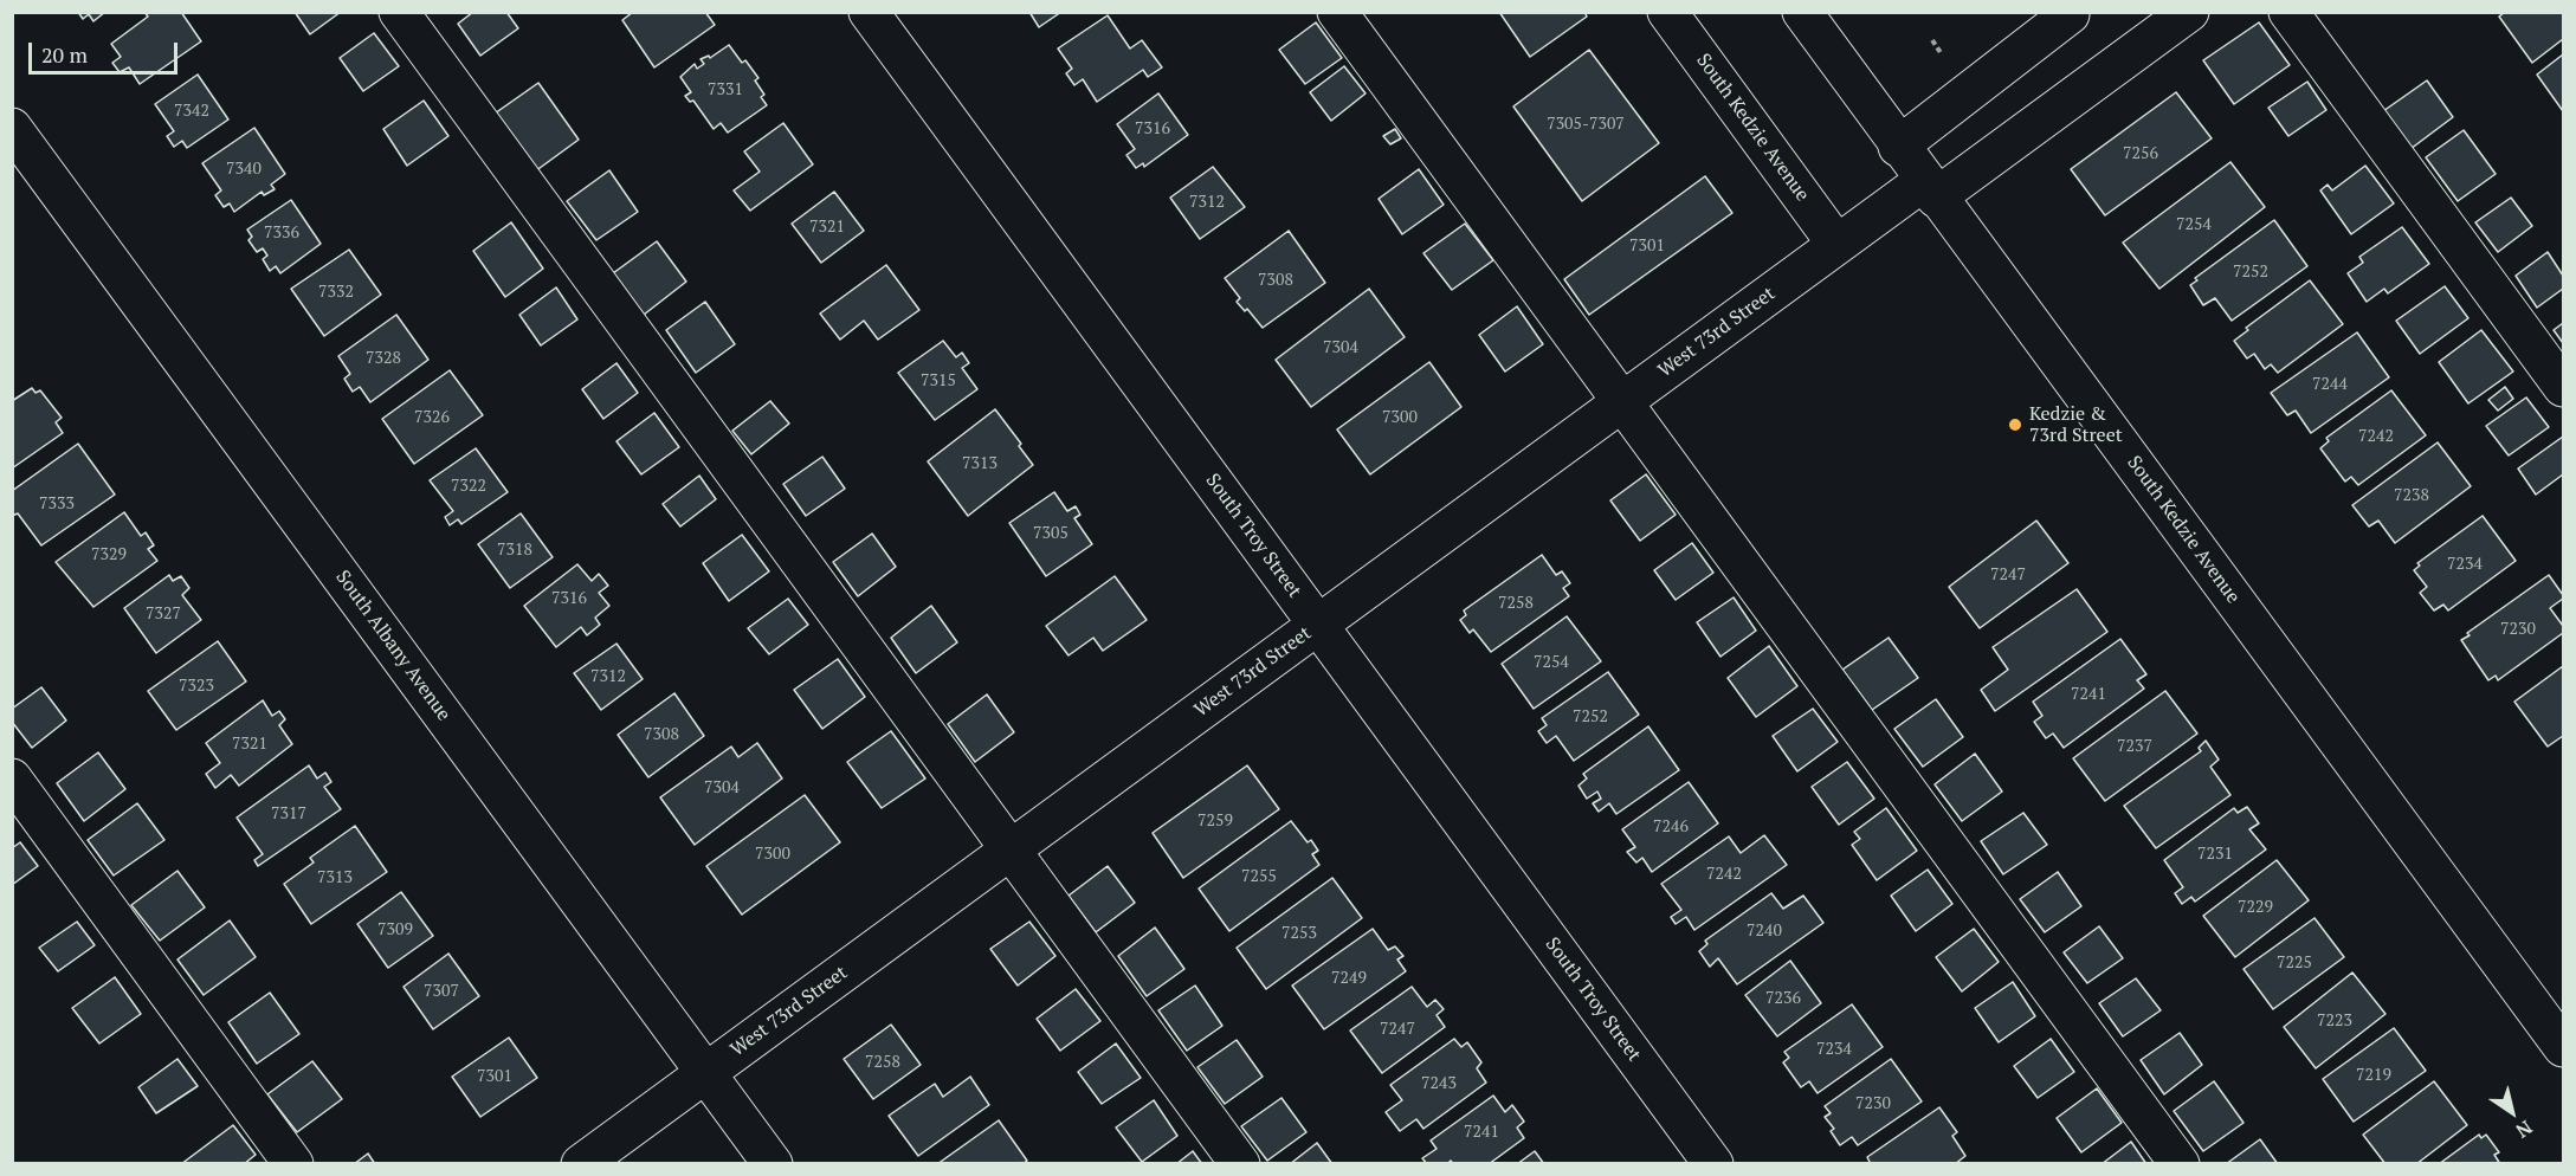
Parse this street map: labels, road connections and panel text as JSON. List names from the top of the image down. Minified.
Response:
{"streets":{"street":["South Kedzie Avenue","West 73rd Street","South Troy Street","South Albany Avenue"]},"crossings":[["South Kedzie Avenue","West 73rd Street"],["West 73rd Street","South Troy Street"],["West 73rd Street","South Albany Avenue"]],"places":["Kedzie & 73rd Street"],"house_numbers":["7331","7342","7305-7307","7316","7256","7340","7312","7254","7321","7336","7301","7252","7308","7332","7304","7328","7315","7244","7326","7300","7242","7313","7322","7238","7333","7305","7318","7329","7234","7247","7316","7258","7327","7230","7254","7312","7323","7241","7252","7308","7321","7237","7304","7317","7259","7246","7300","7231","7242","7255","7313","7229","7309","7240","7253","7225","7249","7307","7236","7223","7247","7234","7258","7219","7301","7243","7230","7241"],"scale_bar":"20 m","north":"bottom right"}
